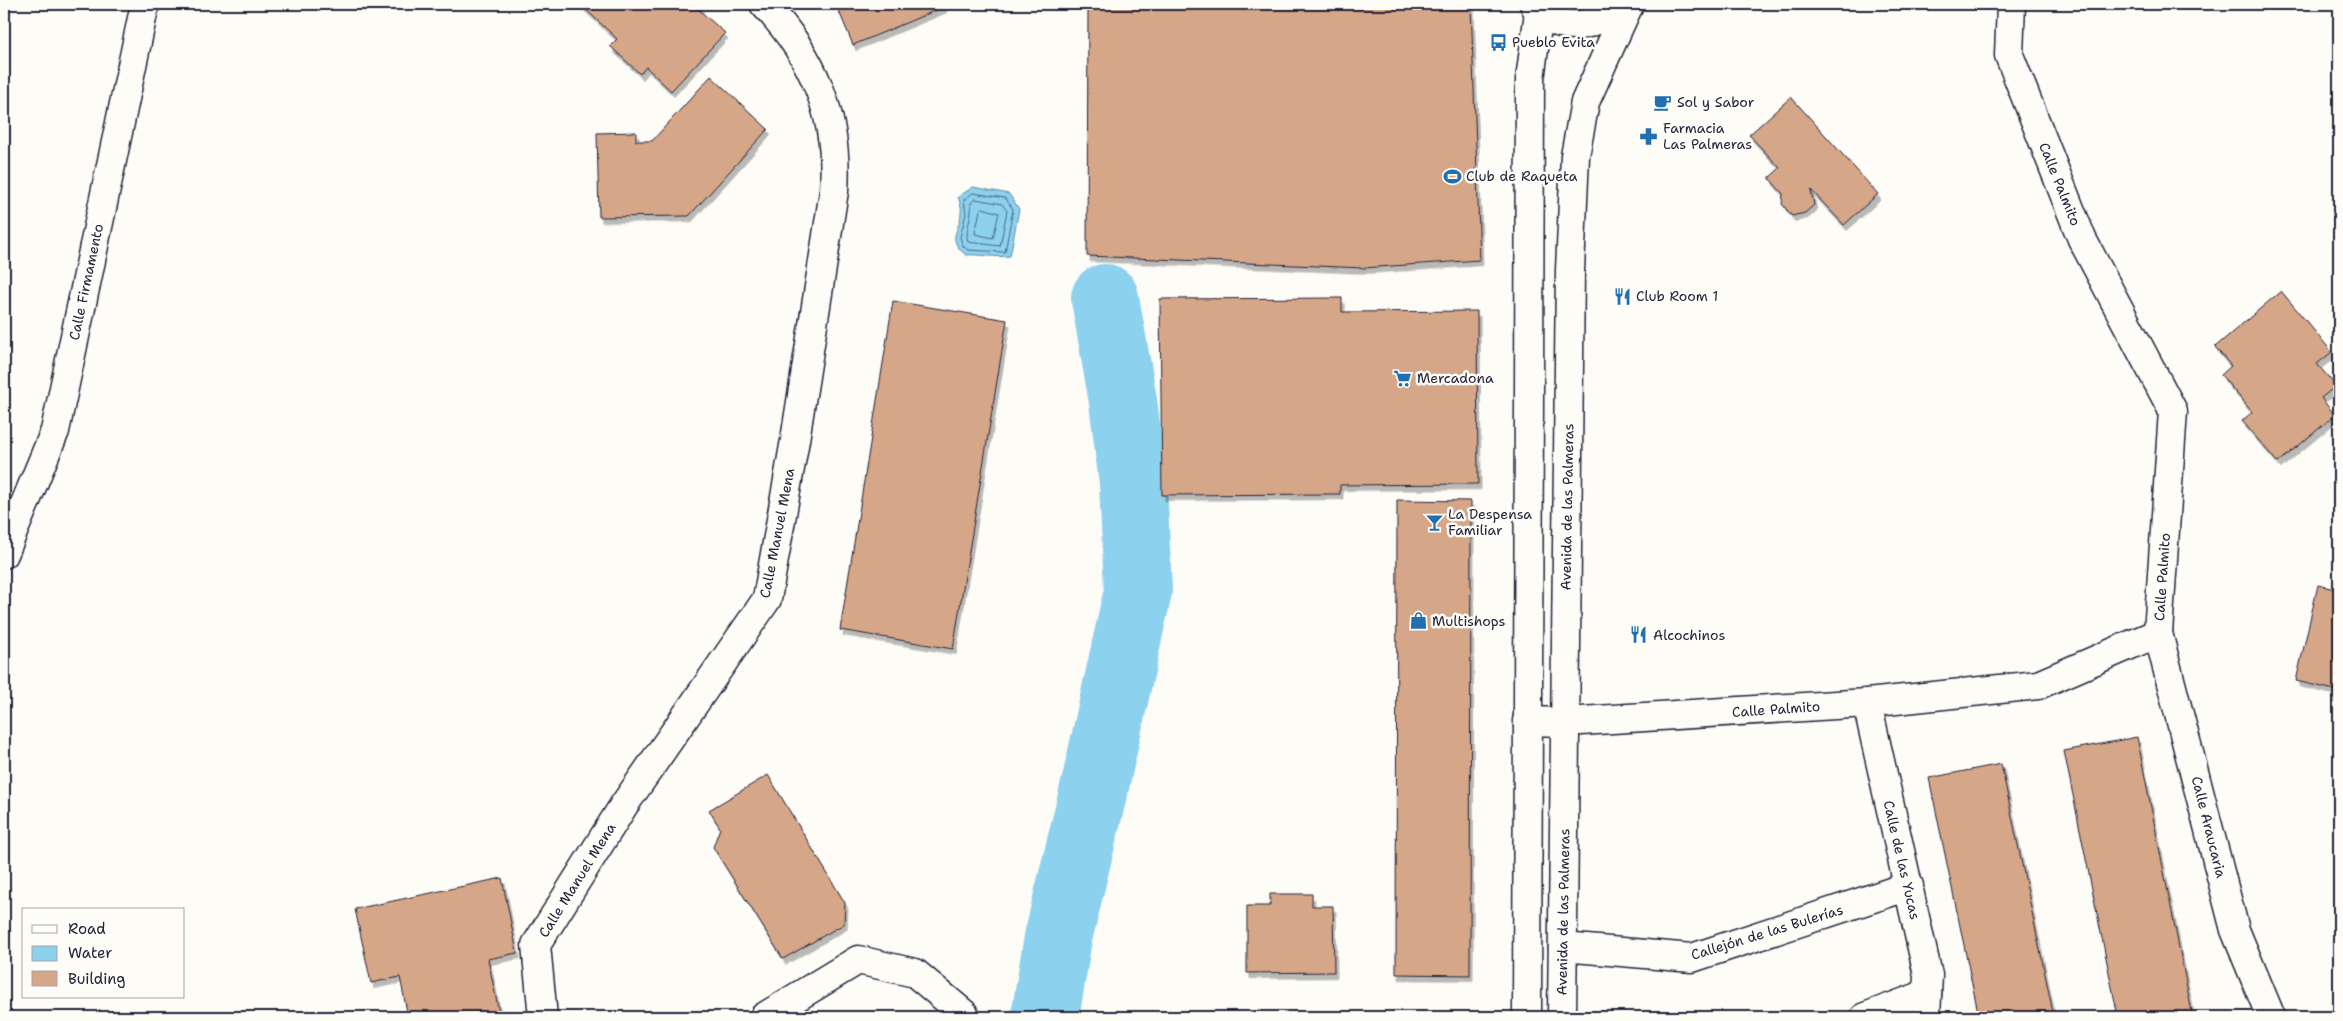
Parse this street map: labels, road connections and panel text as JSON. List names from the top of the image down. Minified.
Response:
{"streets":{"street":["Calle Palmito","Calle Firmamento","Avenida de las Palmeras","Calle Manuel Mena","Calle Araucaria","Calle de las Yucas","Callejón de las Bulerías"]},"crossings":[["Calle Palmito","Avenida de las Palmeras"],["Calle Palmito","Calle Araucaria"],["Calle Palmito","Calle de las Yucas"],["Avenida de las Palmeras","Callejón de las Bulerías"],["Calle de las Yucas","Callejón de las Bulerías"]],"places":{"bus stop":["Pueblo Evita"],"cafe":["Sol y Sabor"],"pharmacy":["Farmacia Las Palmeras"],"sports":["Club de Raqueta"],"restaurant":["Club Room 1","Alcochinos"],"supermarket":["Mercadona"],"bar":["La Despensa Familiar"],"shop":["Multishops"]},"legend":["Road","Water","Building"]}
